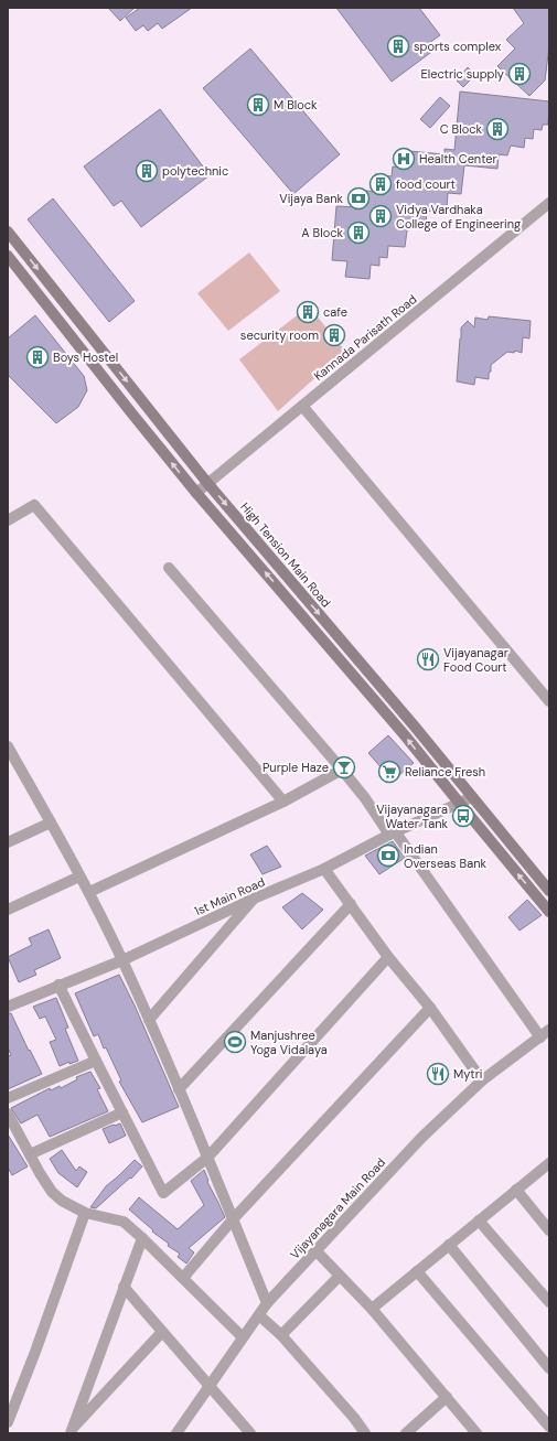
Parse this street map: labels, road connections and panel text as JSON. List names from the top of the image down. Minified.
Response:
{"streets":{"main road":["High Tension Main Road"],"street":["Kannada Parisath Road","1st Main Road","Vijayanagara Main Road"]},"crossings":[["Kannada Parisath Road","High Tension Main Road"],["High Tension Main Road","1st Main Road"]],"places":{"building":["sports complex","Electric supply","M Block","C Block","polytechnic","food court","Vidya Vardhaka College of Engineering","A Block","cafe","security room","Boys Hostel"],"hospital":["Health Center"],"bank":["Vijaya Bank","Indian Overseas Bank"],"restaurant":["Vijayanagar Food Court","Mytri"],"bar":["Purple Haze"],"supermarket":["Reliance Fresh"],"bus stop":["Vijayanagara Water Tank"],"sports":["Manjushree Yoga Vidalaya"]}}
